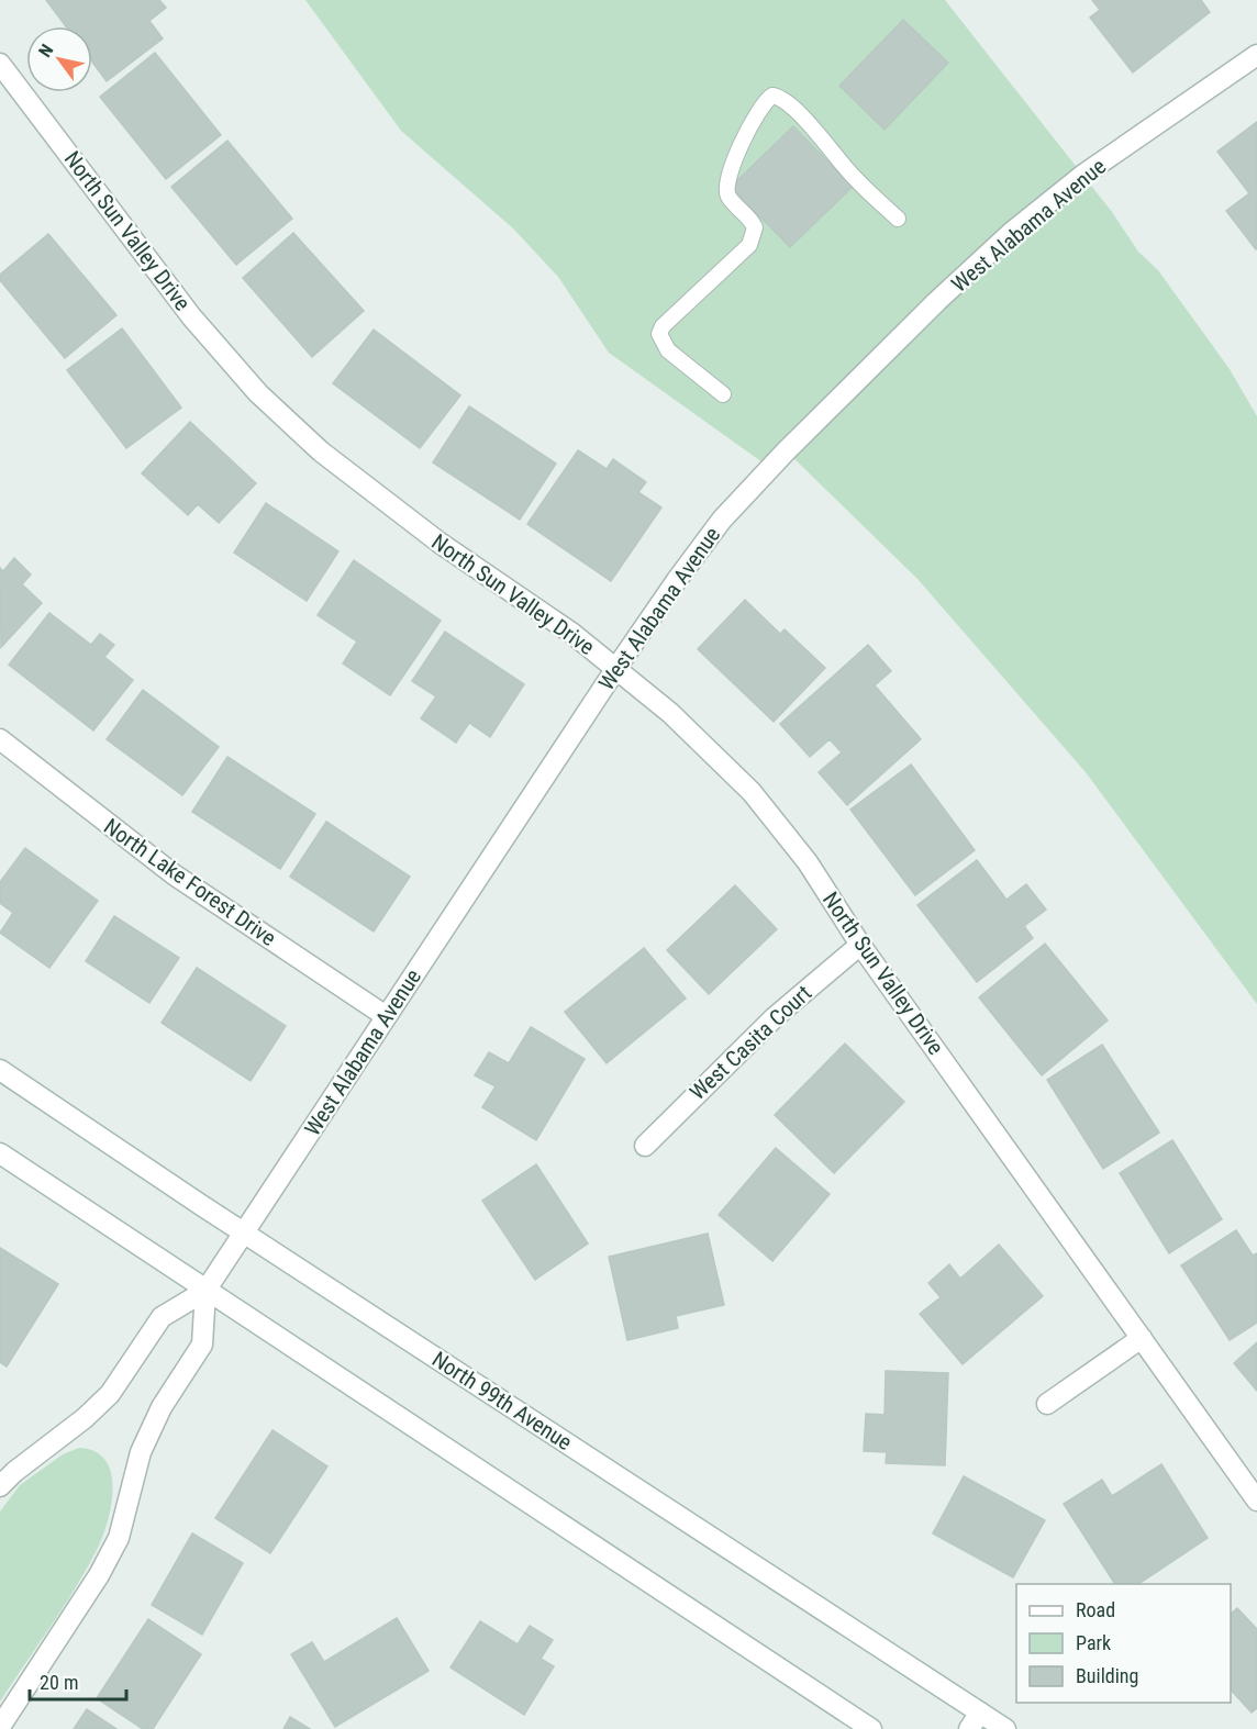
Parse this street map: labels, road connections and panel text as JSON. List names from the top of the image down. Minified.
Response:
{"streets":{"street":["West Alabama Avenue","North Sun Valley Drive","North Lake Forest Drive","West Casita Court","North 99th Avenue"]},"crossings":[["West Alabama Avenue","North Sun Valley Drive"],["West Alabama Avenue","North Lake Forest Drive"],["West Alabama Avenue","North 99th Avenue"],["North Sun Valley Drive","West Casita Court"]],"legend":["Road","Park","Building"],"scale_bar":"20 m","north":"top left"}
